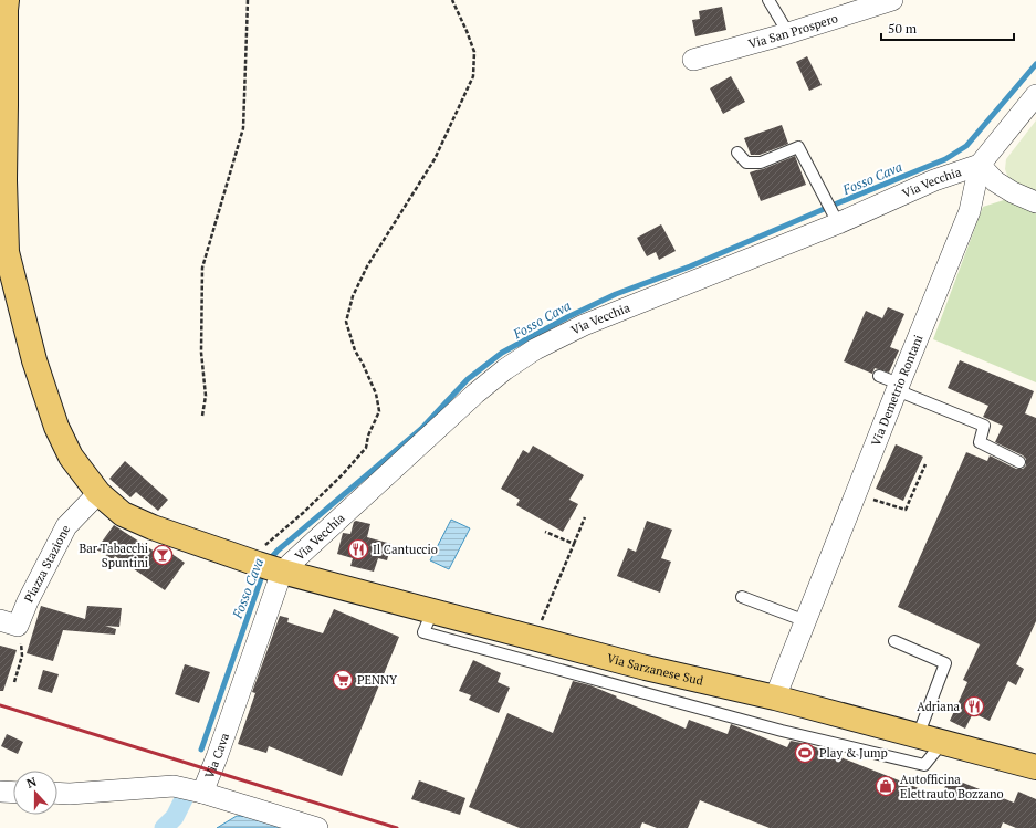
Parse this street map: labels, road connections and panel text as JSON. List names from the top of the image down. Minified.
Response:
{"streets":{"main road":["Via Sarzanese Sud"],"street":["Via San Prospero","Via Vecchia","Via Demetrio Rontani","Piazza Stazione","Via Cava"]},"crossings":[["Via Vecchia","Via Demetrio Rontani"],["Via Vecchia","Via Sarzanese Sud"],["Via Vecchia","Via Cava"],["Via Demetrio Rontani","Via Sarzanese Sud"],["Piazza Stazione","Via Sarzanese Sud"],["Via Sarzanese Sud","Via Cava"]],"water":["Fosso Cava"],"places":{"restaurant":["Il Cantuccio","Adriana"],"bar":["Bar Tabacchi Spuntini"],"supermarket":["PENNY"],"sports":["Play & Jump"],"shop":["Autofficina Elettrauto Bozzano"]},"scale_bar":"50 m","north":"top"}
